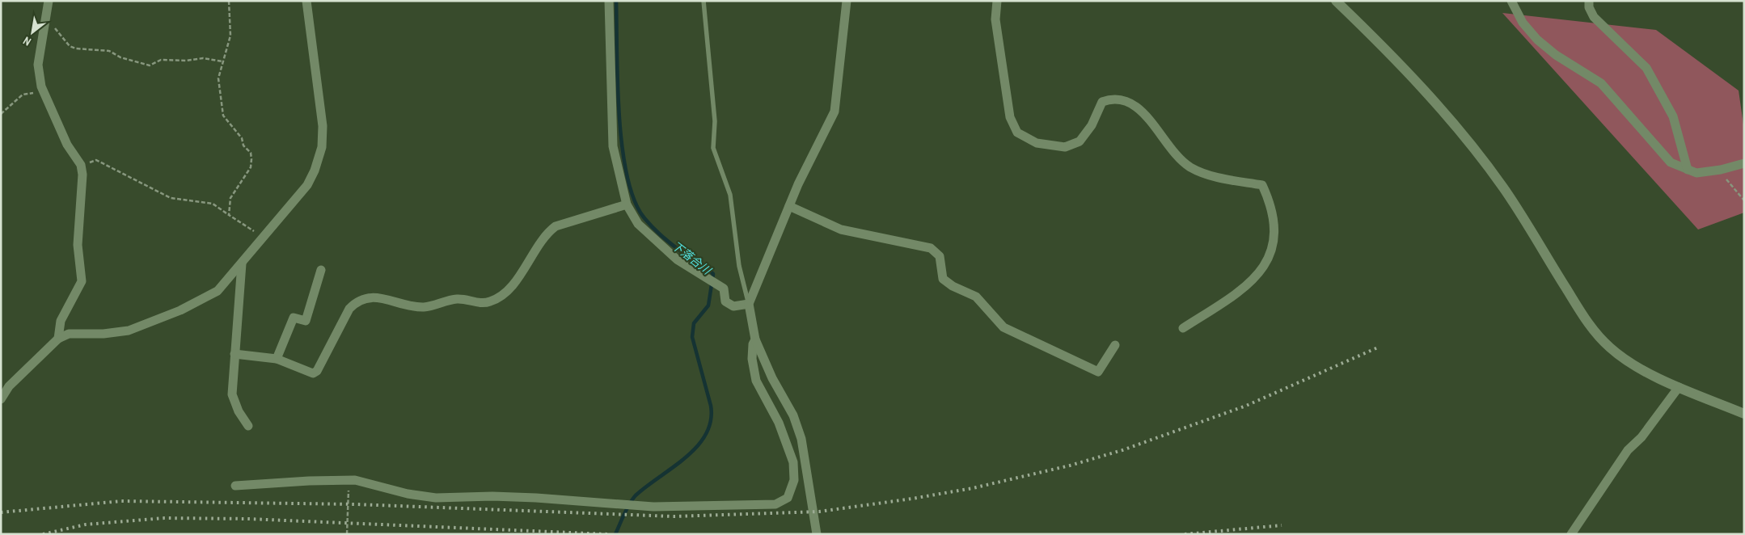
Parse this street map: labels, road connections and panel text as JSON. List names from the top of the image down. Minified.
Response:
{"water":["下落合川"],"north":"bottom left"}
